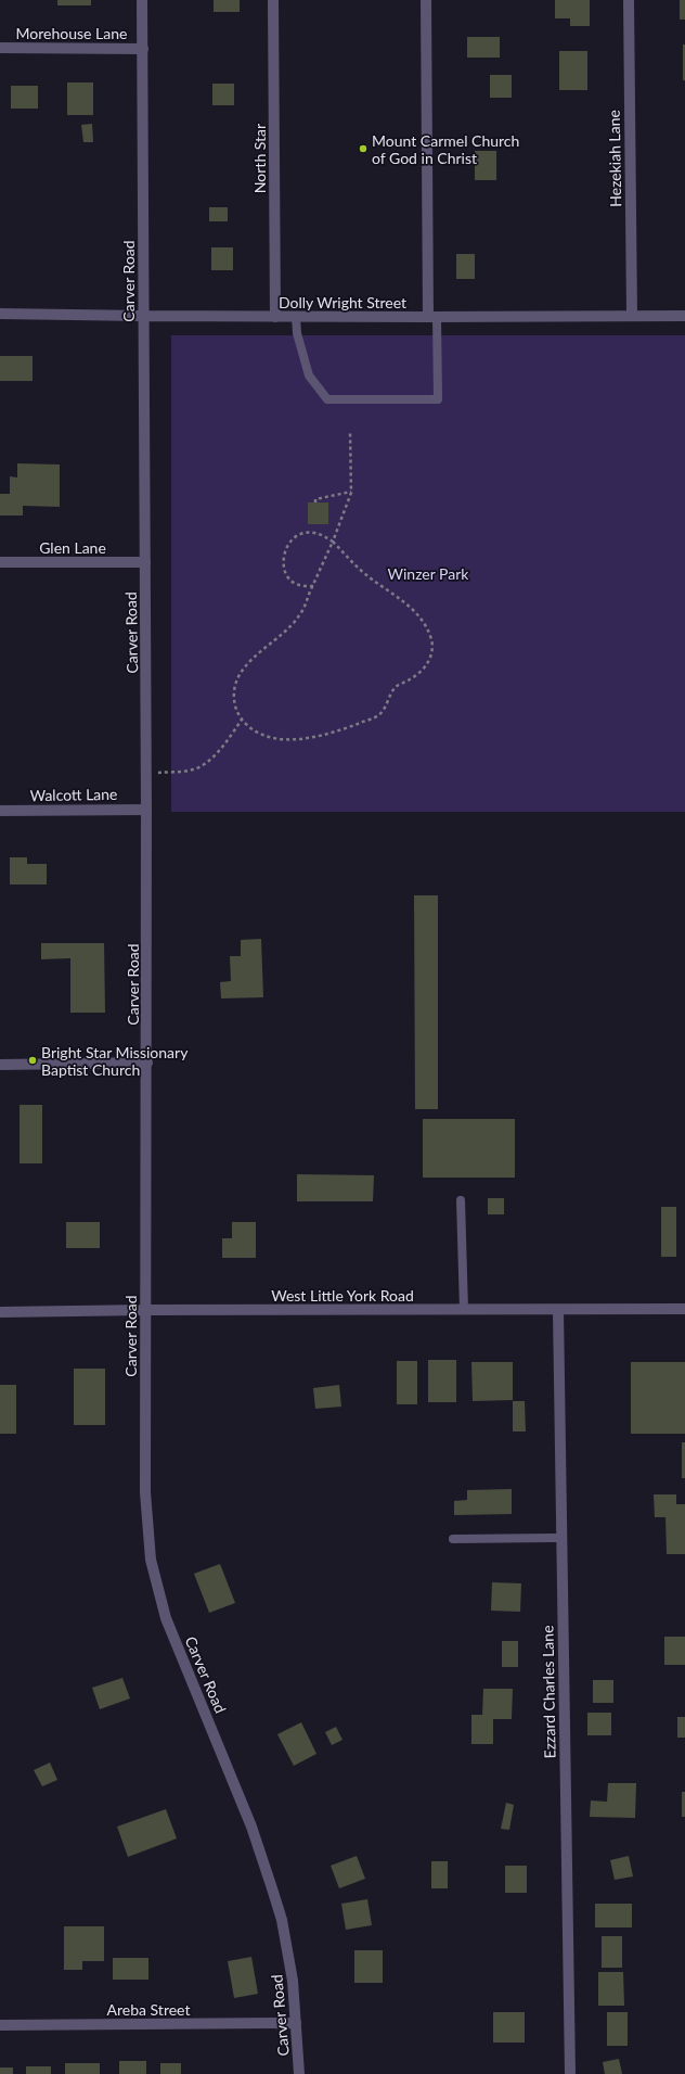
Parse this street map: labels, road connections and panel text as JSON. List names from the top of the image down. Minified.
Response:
{"streets":{"street":["Morehouse Lane","North Star","Hezekiah Lane","Carver Road","Dolly Wright Street","Glen Lane","Walcott Lane","West Little York Road","Ezzard Charles Lane","Areba Street"]},"crossings":[["Morehouse Lane","Carver Road"],["North Star","Dolly Wright Street"],["Hezekiah Lane","Dolly Wright Street"],["Carver Road","Dolly Wright Street"],["Carver Road","Glen Lane"],["Carver Road","Walcott Lane"],["Carver Road","West Little York Road"],["Carver Road","Areba Street"],["West Little York Road","Ezzard Charles Lane"]],"parks":["Winzer Park"],"places":["Mount Carmel Church of God in Christ","Bright Star Missionary Baptist Church"]}
